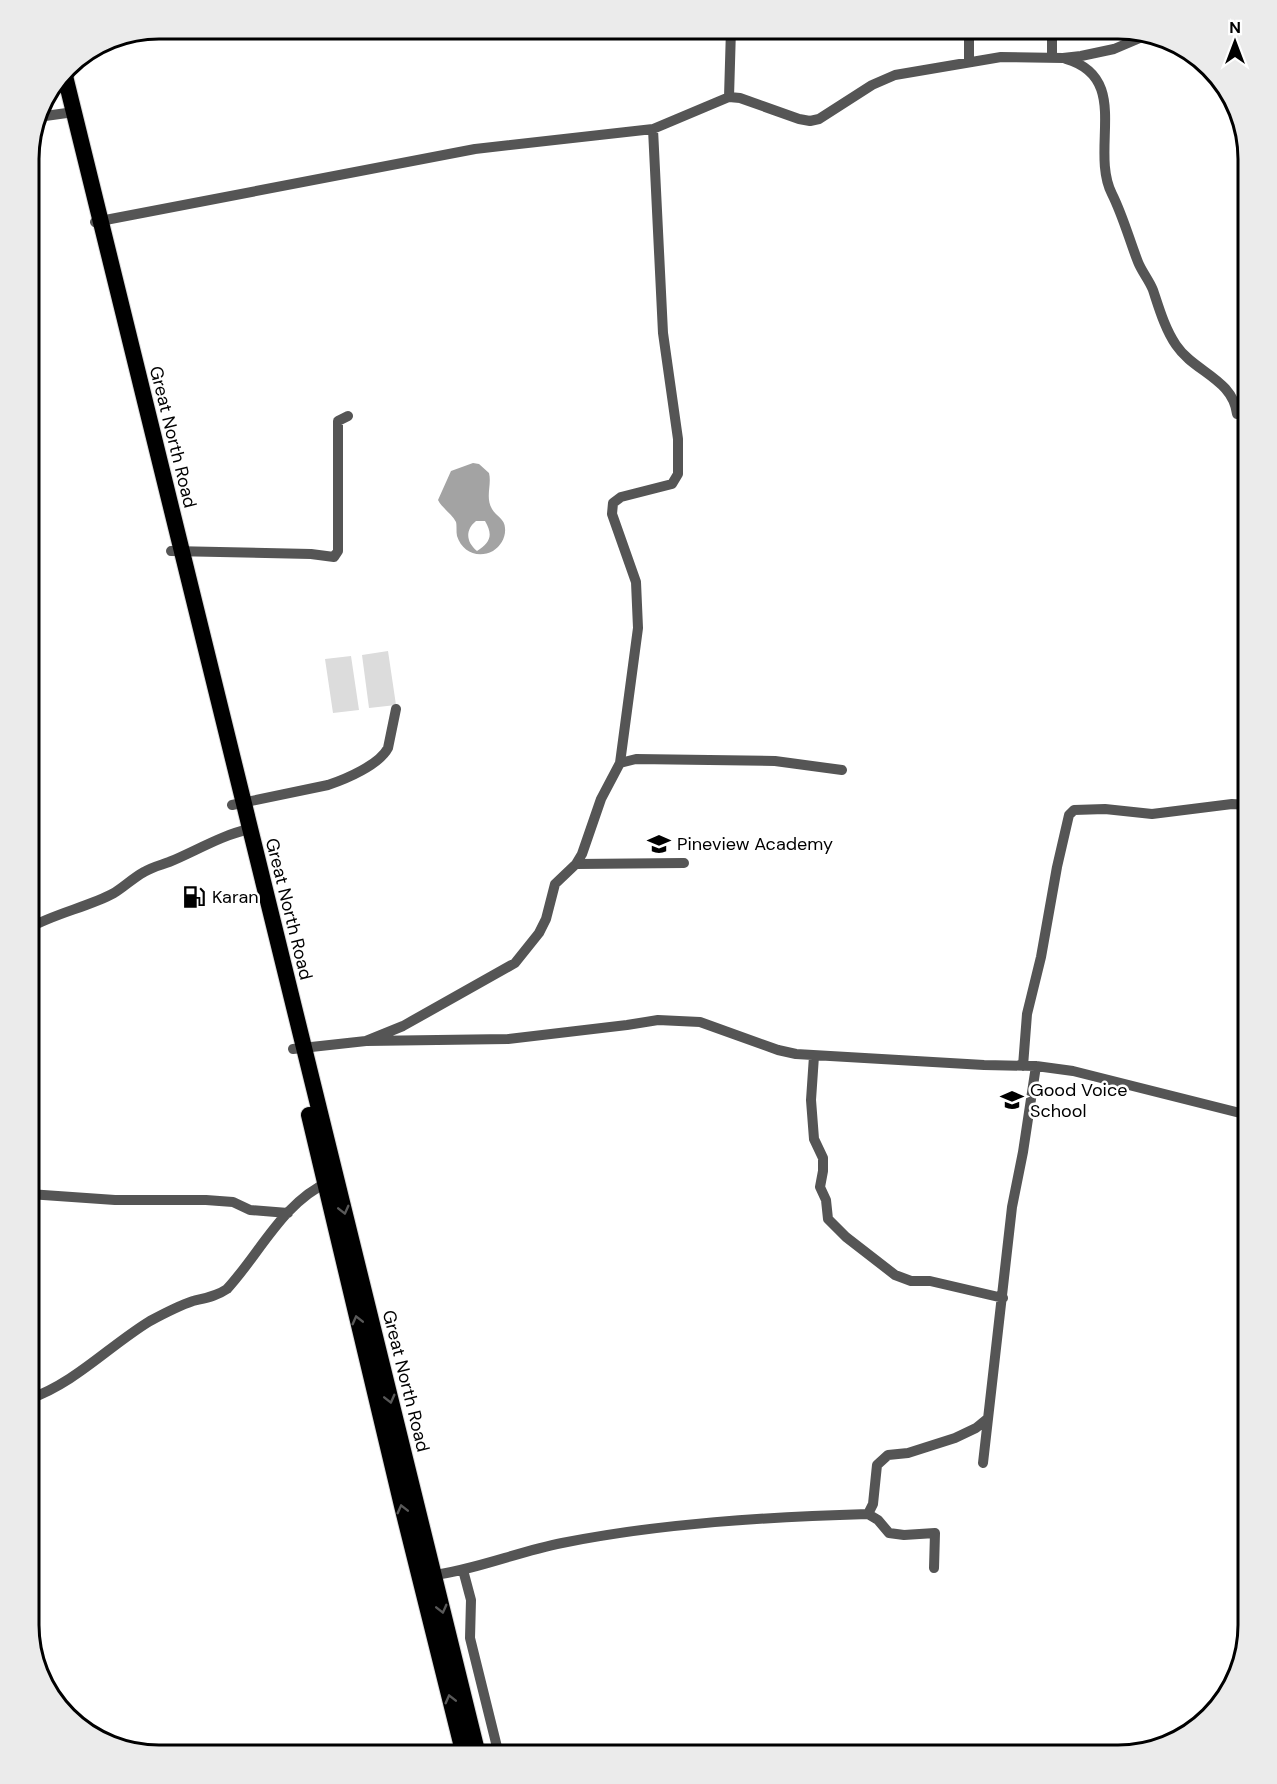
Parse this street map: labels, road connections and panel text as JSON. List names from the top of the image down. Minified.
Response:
{"streets":{"highway":["Great North Road"]},"places":{"school or university":["Pineview Academy","Good Voice School"],"fuel station":["Karan"]},"north":"top"}
